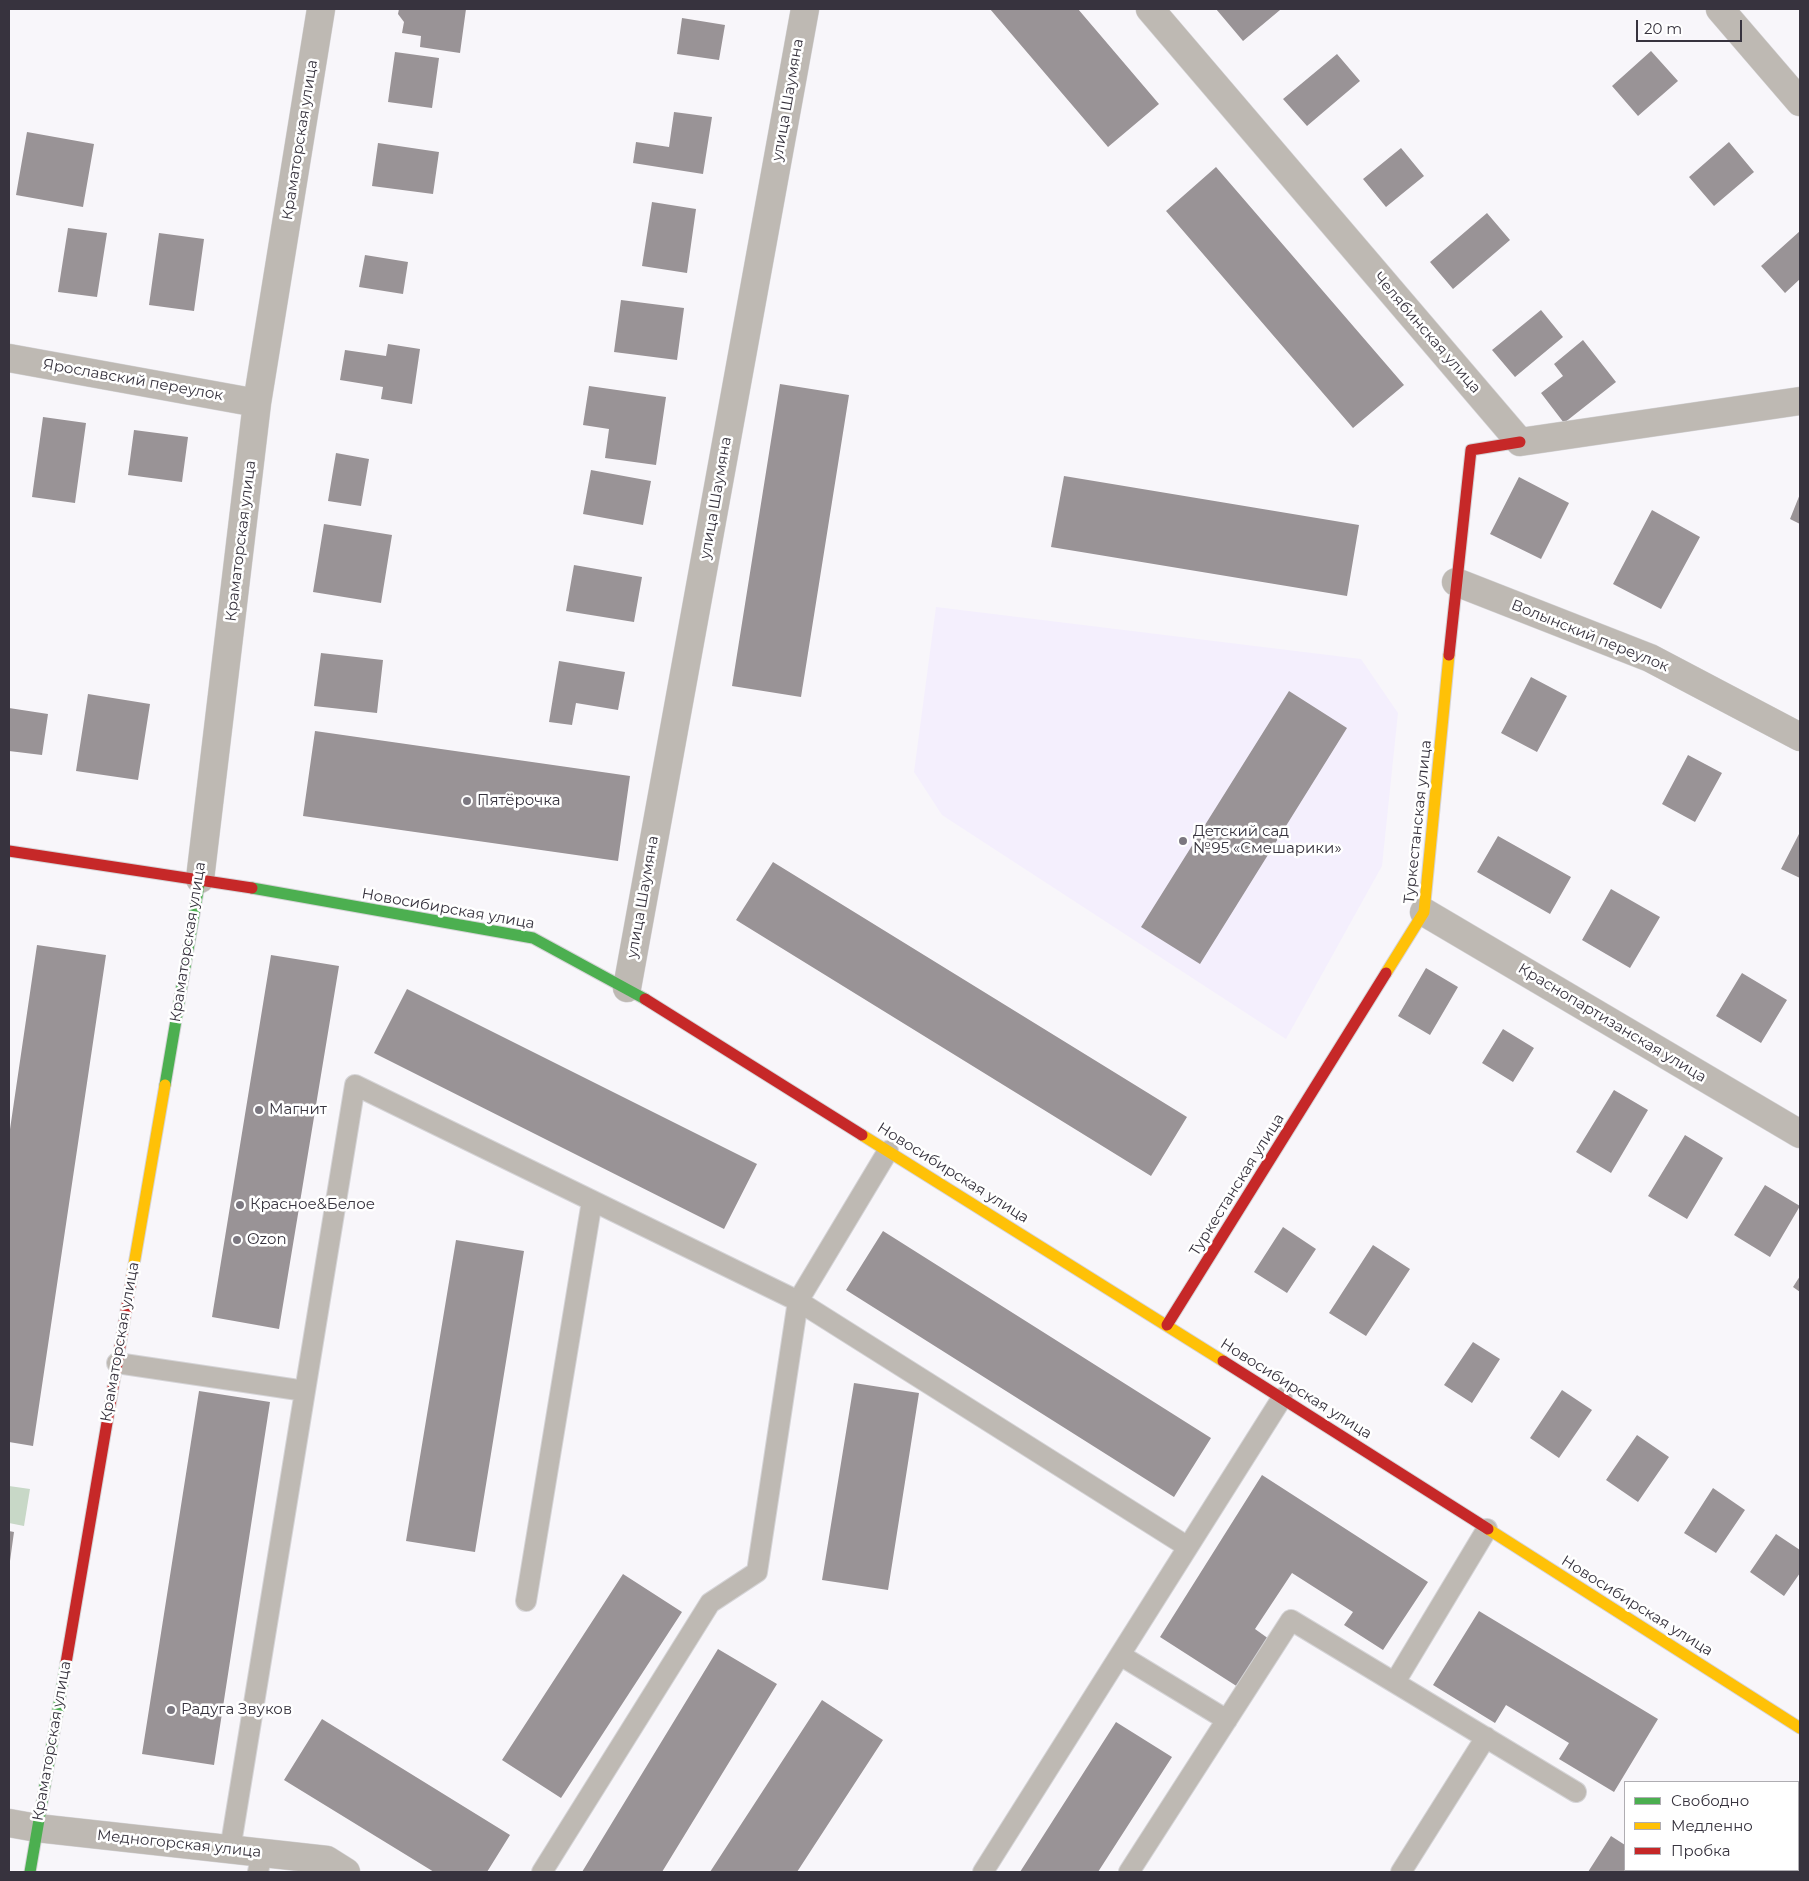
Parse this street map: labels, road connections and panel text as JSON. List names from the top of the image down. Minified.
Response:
{"streets":{"main road":["Краматорская улица","Туркестанская улица","Новосибирская улица"],"street":["улица Шаумяна","Челябинская улица","Ярославский переулок","Волынский переулок","Краснопартизанская улица","Медногорская улица"]},"crossings":[["улица Шаумяна","Новосибирская улица"],["Краматорская улица","Ярославский переулок"],["Краматорская улица","Новосибирская улица"],["Краматорская улица","Медногорская улица"],["Челябинская улица","Туркестанская улица"],["Волынский переулок","Туркестанская улица"],["Туркестанская улица","Новосибирская улица"],["Туркестанская улица","Краснопартизанская улица"]],"places":["Пятёрочка","Детский сад №95 «Смешарики»","Магнит","Красное&Белое","Ozon","Радуга Звуков"],"legend":["Свободно","Медленно","Пробка"],"scale_bar":"20 m"}
